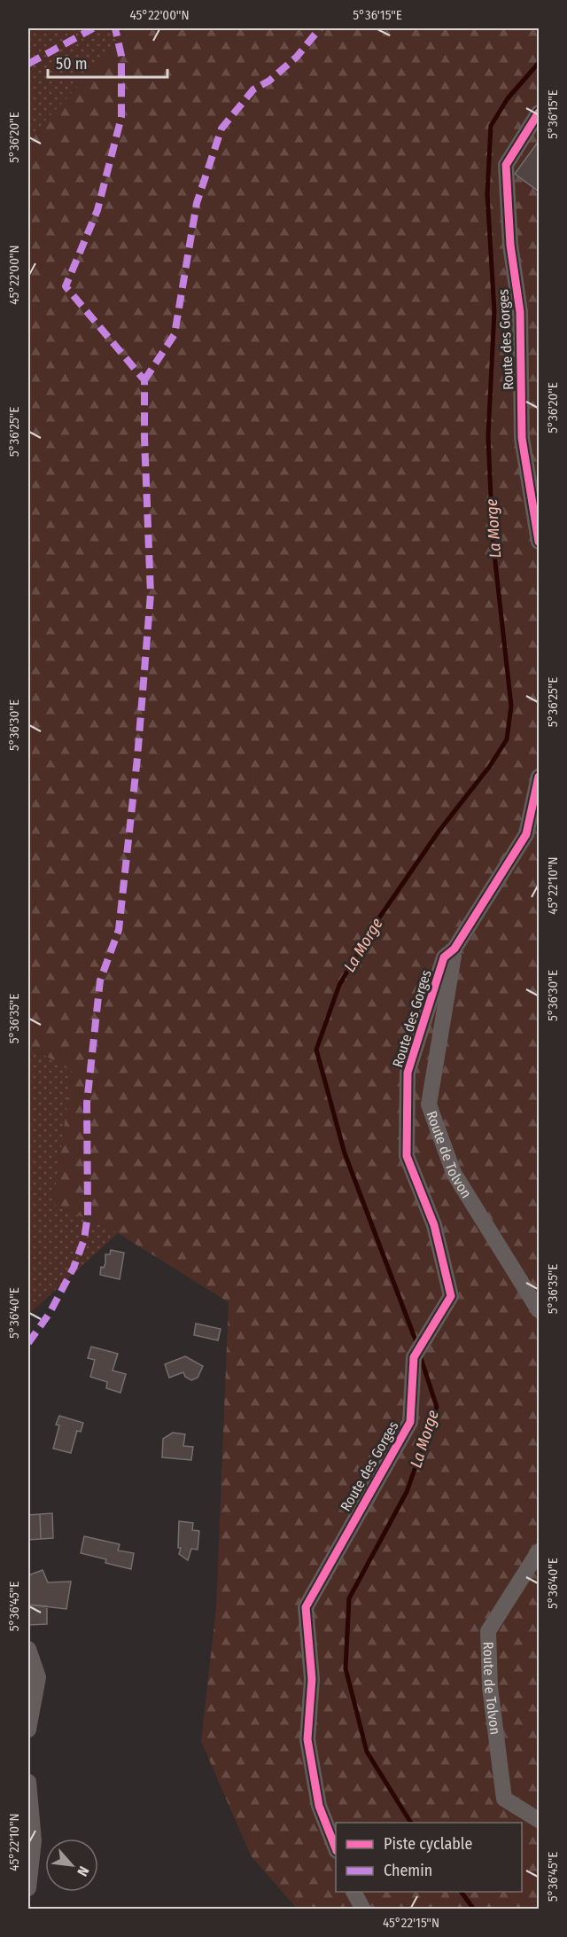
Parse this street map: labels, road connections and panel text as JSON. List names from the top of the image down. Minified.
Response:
{"streets":{"street":["Route des Gorges","Route de Tolvon"]},"crossings":[["Route des Gorges","Route de Tolvon"]],"water":["La Morge"],"legend":["Piste cyclable","Chemin"],"scale_bar":"50 m","north":"bottom right","coordinates":["45°22'00\"N","5°36'15\"E","5°36'20\"E","5°36'25\"E","5°36'30\"E","45°22'10\"N","5°36'35\"E","5°36'40\"E","5°36'45\"E","45°22'15\"N"]}
